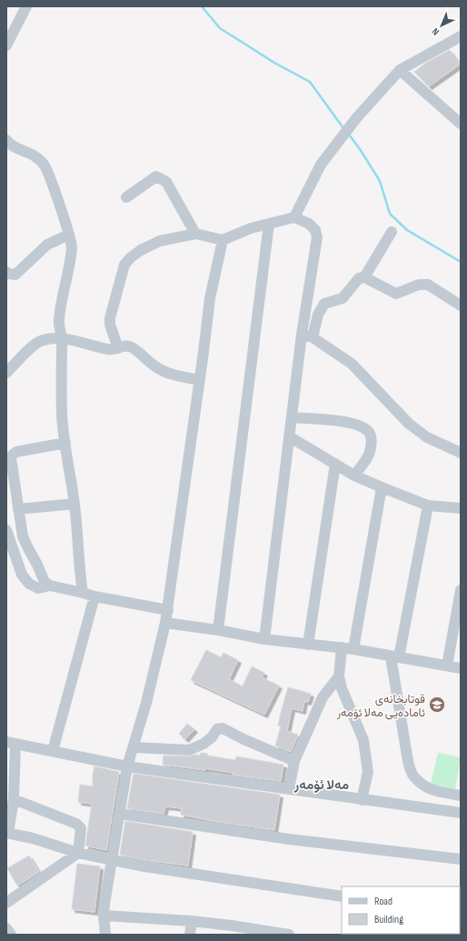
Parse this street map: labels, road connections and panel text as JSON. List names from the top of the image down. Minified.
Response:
{"districts":["مەلا ئۆمەر"],"places":{"school or university":["قوتابخانەی ئامادەیی مەلا ئۆمەر"]},"legend":["Road","Building"],"north":"bottom left"}
